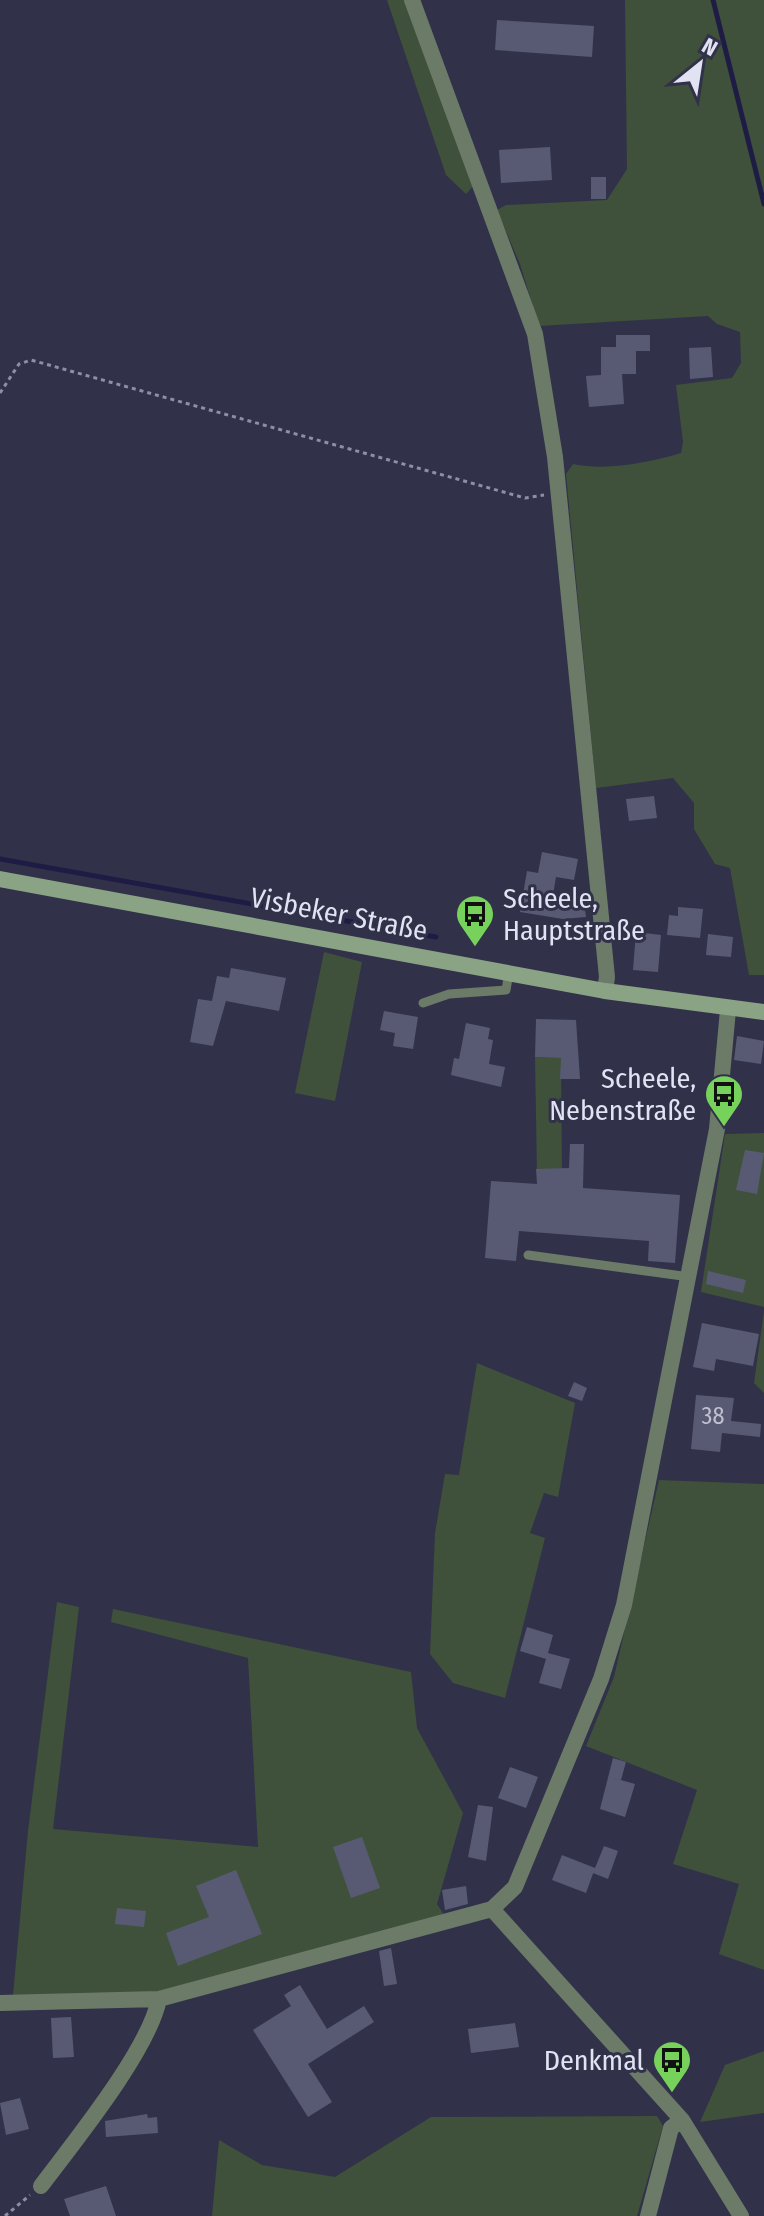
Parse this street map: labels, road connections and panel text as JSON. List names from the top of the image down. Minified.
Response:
{"streets":{"main road":["Visbeker Straße"]},"places":{"bus stop":["Scheele, Hauptstraße","Scheele, Nebenstraße","Denkmal"]},"house_numbers":["38"],"north":"top right"}
